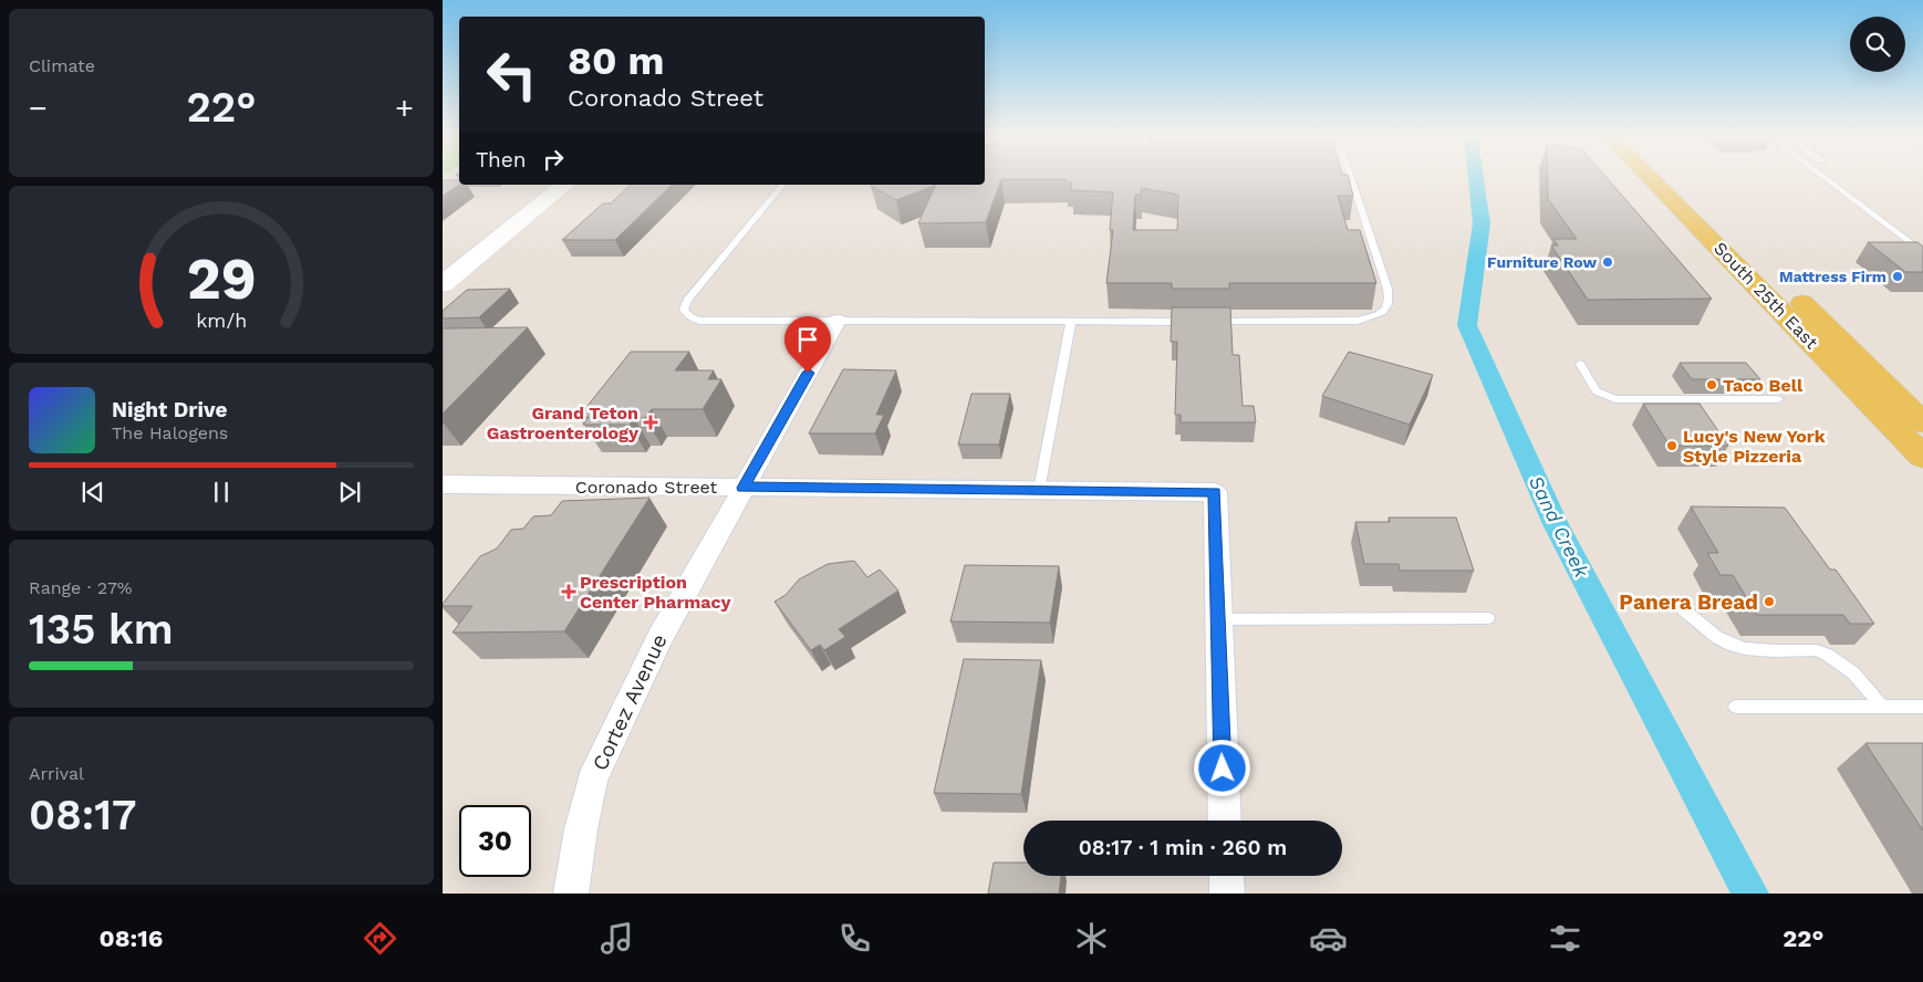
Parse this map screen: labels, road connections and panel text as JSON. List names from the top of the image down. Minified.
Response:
{"streets":{"main road":["South 25th East"],"street":["Coronado Street","Cortez Avenue"]},"crossings":[["Coronado Street","Cortez Avenue"]],"water":["Sand Creek"],"places":{"other":["Furniture Row","Mattress Firm","Taco Bell","Lucy's New York Style Pizzeria","Panera Bread"],"health":["Grand Teton Gastroenterology","Prescription Center Pharmacy"]},"page":{"tile":["Climate",["Range · 27%","135 km"],["Arrival","08:17"]],"turn":["80 m","Coronado Street"],"heat":["−","22°","+"],"then":"Then","song":["Night Drive","The Halogens"],"limit":"30","trip":"08:17 · 1 min · 260 m","tabs":["08:16","22°"],"gauge":["29","km/h"]}}
